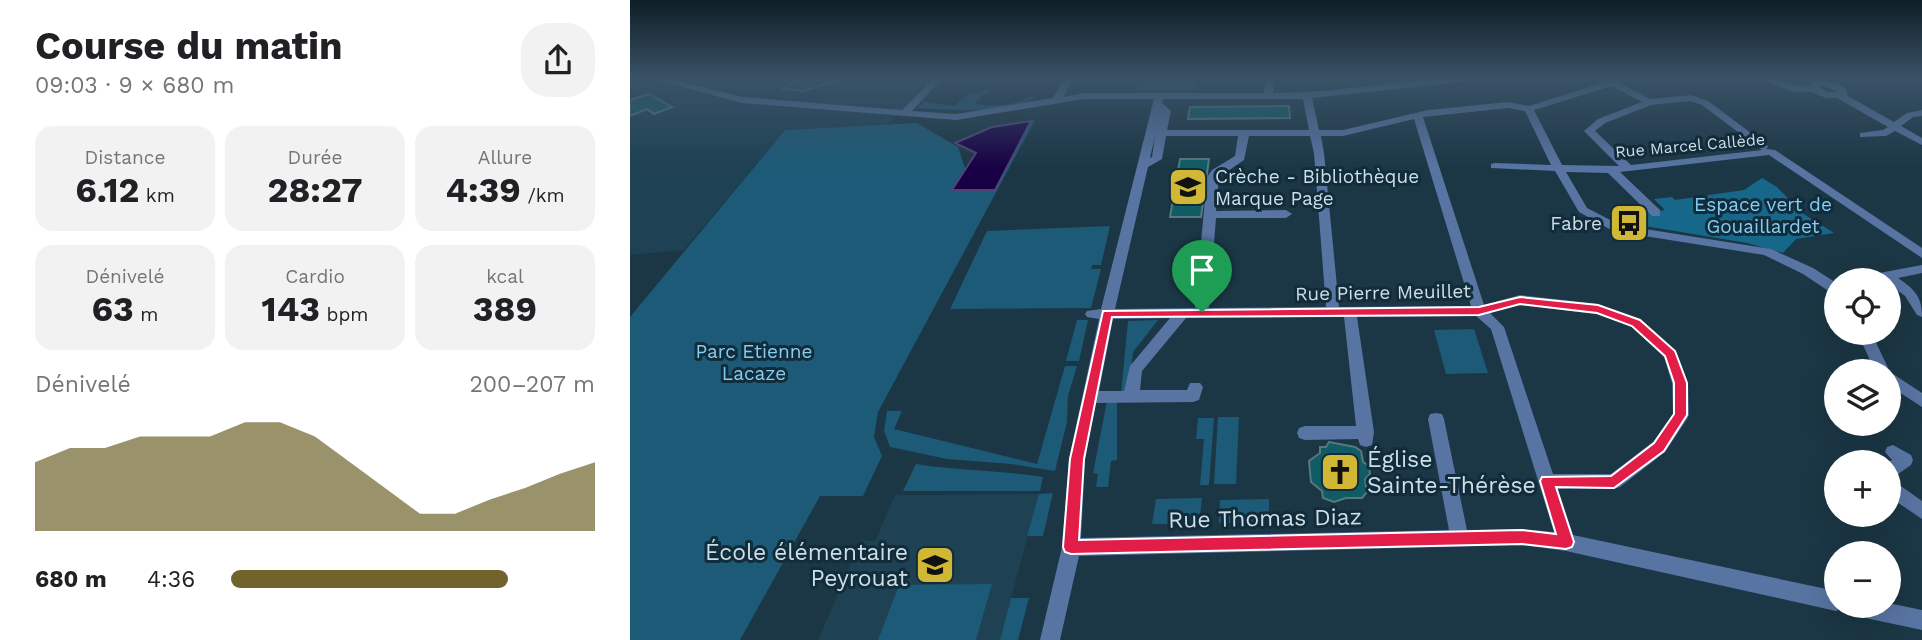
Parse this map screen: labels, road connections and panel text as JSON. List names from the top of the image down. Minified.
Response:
{"streets":{"street":["Rue Marcel Callède","Rue Pierre Meuillet","Rue Thomas Diaz"]},"parks":["Espace vert de Gouaillardet","Parc Etienne Lacaze"],"places":{"school or university":["Crèche - Bibliothèque Marque Page","École élémentaire Peyrouat"],"bus stop":["Fabre"],"church":["Église Sainte-Thérèse"]},"page":{"heading":["Course du matin","09:03 · 9 × 680 m"],"stats":[["Distance","6.12 km"],["Durée","28:27"],["Allure","4:39 /km"],["Dénivelé","63 m"],["Cardio","143 bpm"],["kcal","389"]],"map_buttons":["+","−"],"chart":["Dénivelé","200–207 m"],"list":[{"name":"680 m","note":"4:36"}]}}
